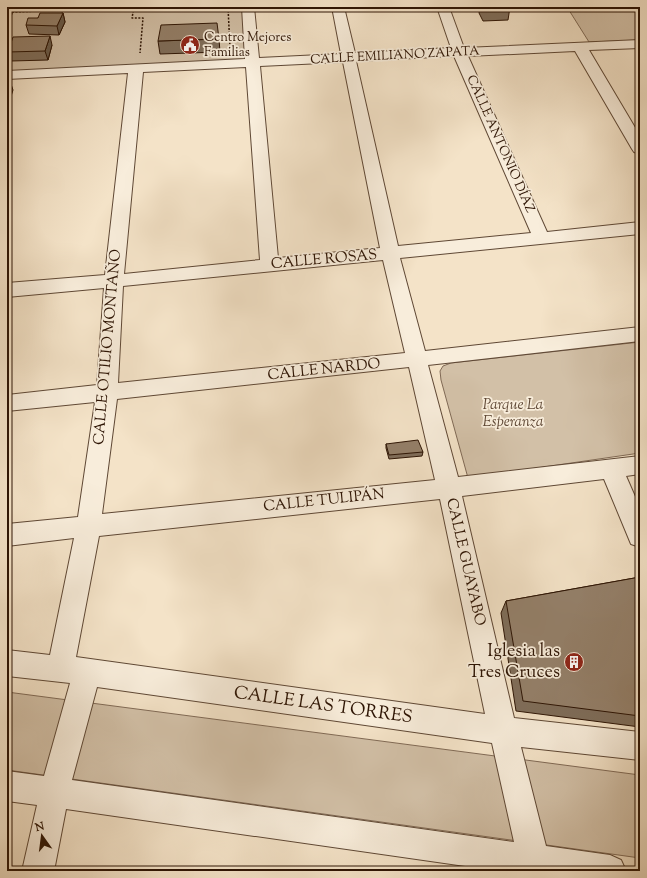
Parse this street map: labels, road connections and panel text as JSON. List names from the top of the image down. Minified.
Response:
{"streets":{"street":["CALLE EMILIANO ZAPATA","CALLE ANTONIO DÍAZ","CALLE ROSAS","CALLE OTILIO MONTAÑO","CALLE NARDO","CALLE TULIPÁN","CALLE GUAYABO","CALLE LAS TORRES"]},"crossings":[["CALLE EMILIANO ZAPATA","CALLE ANTONIO DÍAZ"],["CALLE EMILIANO ZAPATA","CALLE OTILIO MONTAÑO"],["CALLE EMILIANO ZAPATA","CALLE GUAYABO"],["CALLE ANTONIO DÍAZ","CALLE ROSAS"],["CALLE ROSAS","CALLE OTILIO MONTAÑO"],["CALLE ROSAS","CALLE GUAYABO"],["CALLE OTILIO MONTAÑO","CALLE NARDO"],["CALLE OTILIO MONTAÑO","CALLE TULIPÁN"],["CALLE OTILIO MONTAÑO","CALLE LAS TORRES"],["CALLE NARDO","CALLE GUAYABO"],["CALLE TULIPÁN","CALLE GUAYABO"],["CALLE GUAYABO","CALLE LAS TORRES"]],"parks":["Parque La Esperanza"],"places":{"public building":["Centro Mejores Familias"],"building":["Iglesia las Tres Cruces"]},"north":"top"}
